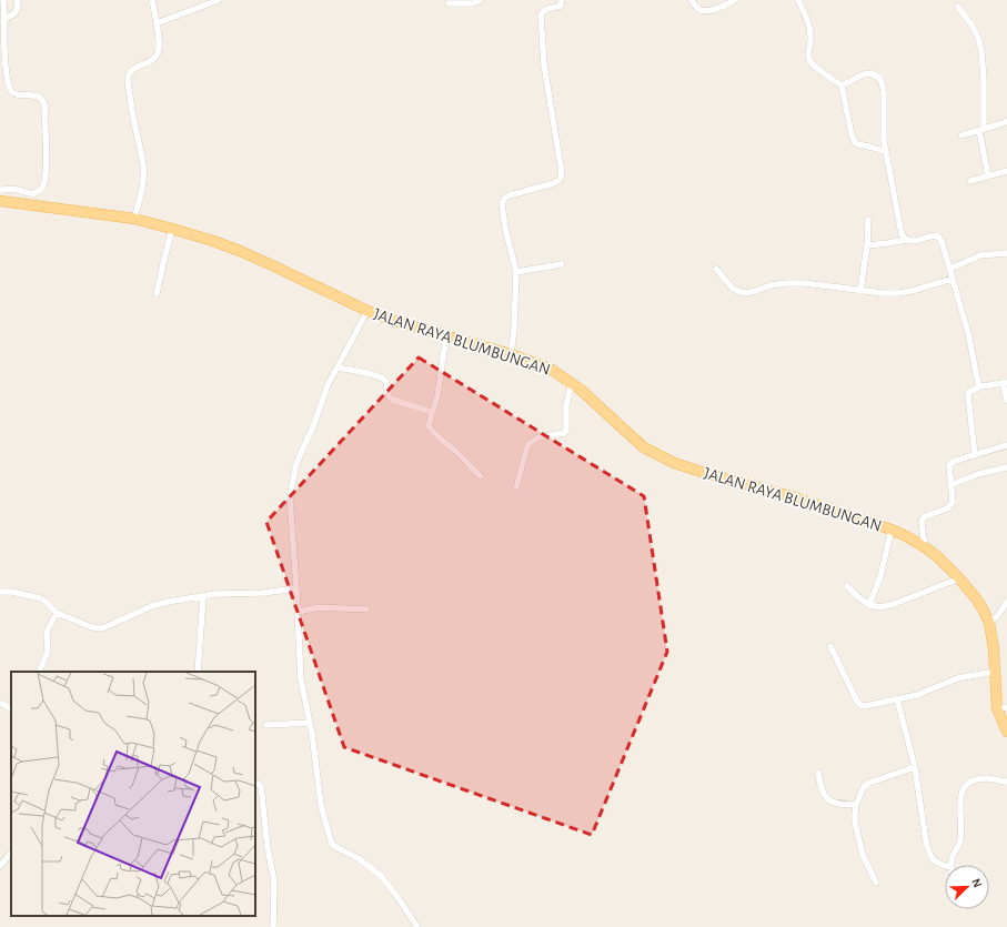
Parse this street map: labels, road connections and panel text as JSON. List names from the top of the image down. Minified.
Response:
{"streets":{"main road":["JALAN RAYA BLUMBUNGAN"]},"north":"top right"}
